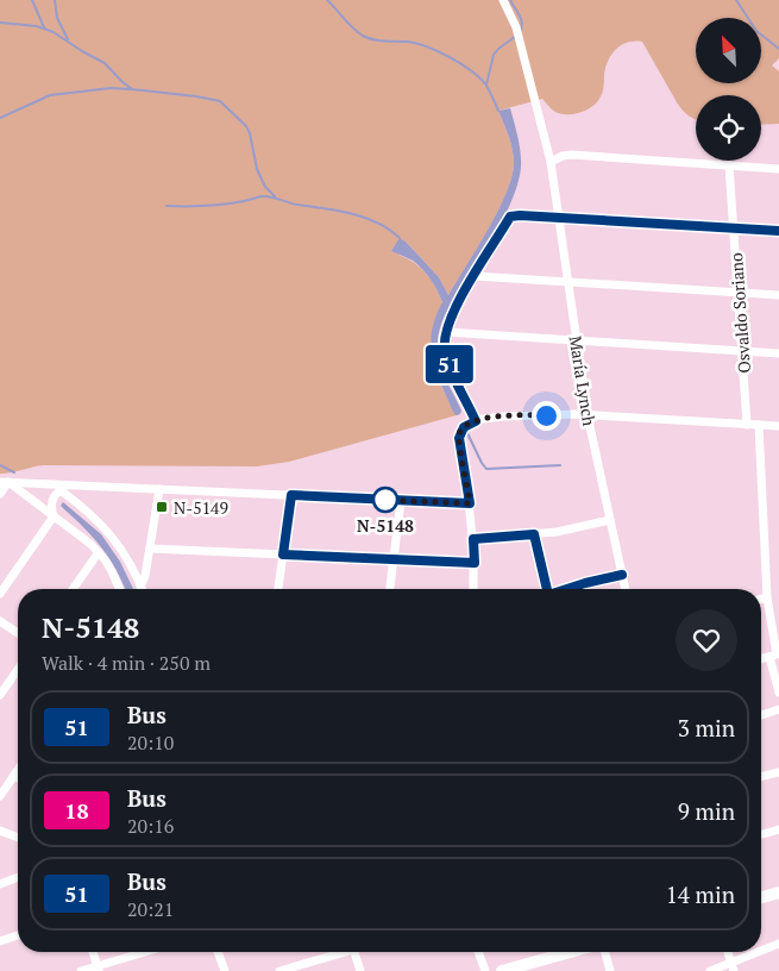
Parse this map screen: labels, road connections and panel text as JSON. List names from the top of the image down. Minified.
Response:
{"streets":{"street":["Osvaldo Soriano","María Lynch"]},"places":{"other":["N-5148"],"transit":["N-5149"]},"lines":["bus line 51"],"north":"top left","page":{"on_map":"51","heading":["N-5148","Walk · 4 min · 250 m"],"list":[{"mark":"51","name":"Bus","note":"20:10","value":"3 min"},{"mark":"18","name":"Bus","note":"20:16","value":"9 min"},{"mark":"51","name":"Bus","note":"20:21","value":"14 min"}]}}
